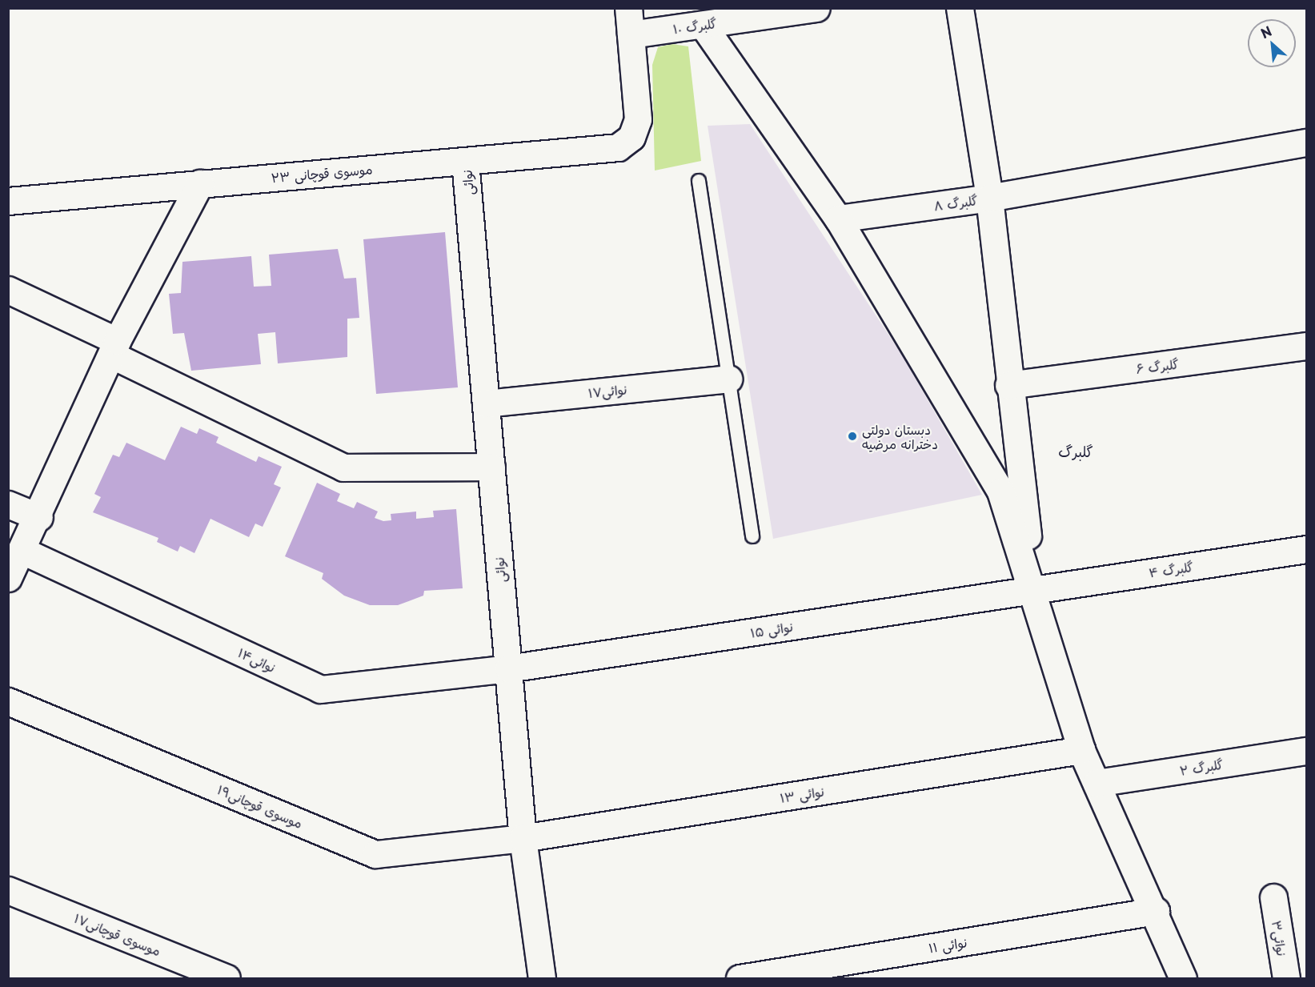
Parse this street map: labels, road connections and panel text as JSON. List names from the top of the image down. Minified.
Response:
{"streets":{"street":["گلبرگ ۱۰","موسوی قوچانی ۲۳","نوائی","گلبرگ ۸","گلبرگ ۶","نوائی۱۷","گلبرگ ۴","نوائی ۱۵","نوائی۱۴","گلبرگ ۲","نوائی ۱۳","موسوی قوچانی۱۹","موسوی قوچانی۱۷","نوائی۳","نوائی ۱۱"]},"crossings":[["گلبرگ ۱۰","موسوی قوچانی ۲۳"],["موسوی قوچانی ۲۳","نوائی"],["نوائی","نوائی۱۷"],["نوائی","نوائی ۱۵"],["نوائی","نوائی۱۴"],["نوائی","نوائی ۱۳"],["نوائی","موسوی قوچانی۱۹"],["گلبرگ ۴","نوائی ۱۵"],["نوائی ۱۵","نوائی۱۴"],["نوائی ۱۳","موسوی قوچانی۱۹"]],"districts":["گلبرگ"],"places":["دبستان دولتی دخترانه مرضیه"],"north":"top left"}
